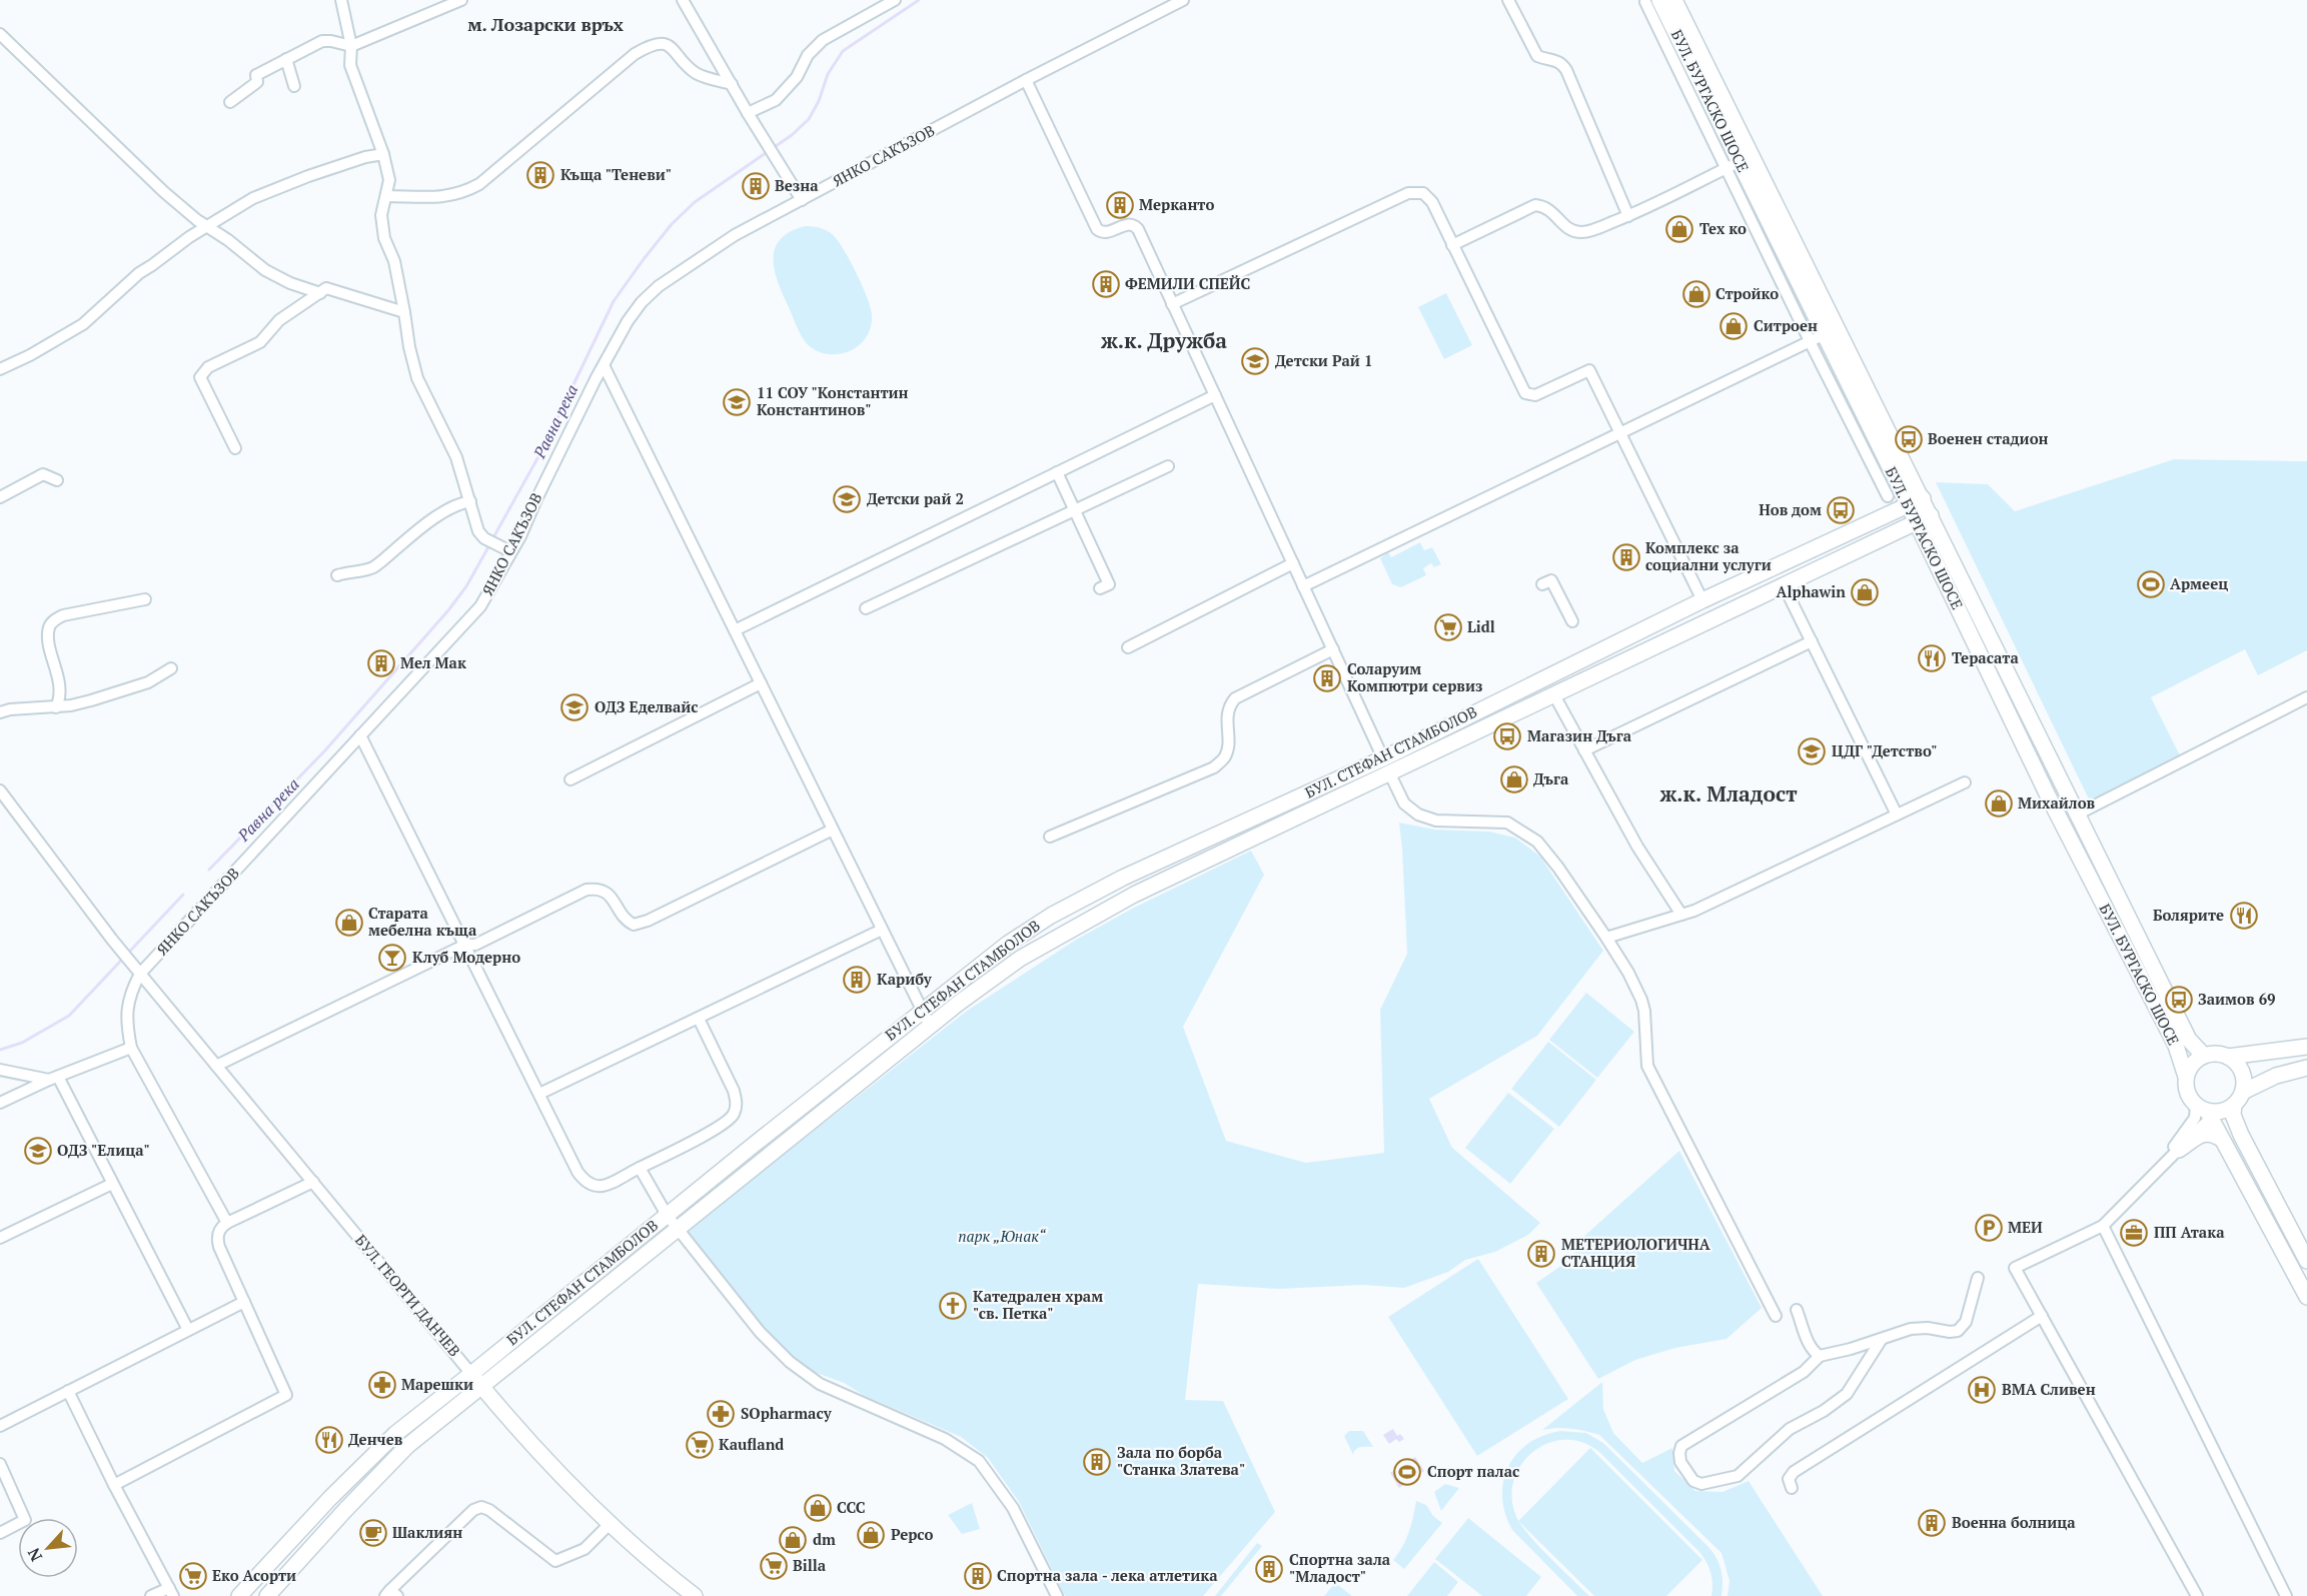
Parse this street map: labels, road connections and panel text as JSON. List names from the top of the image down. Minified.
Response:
{"streets":{"main road":["БУЛ. БУРГАСКО ШОСЕ","БУЛ. СТЕФАН СТАМБОЛОВ","БУЛ. ГЕОРГИ ДАНЧЕВ"],"street":["ЯНКО САКЪЗОВ"]},"crossings":[["БУЛ. БУРГАСКО ШОСЕ","БУЛ. СТЕФАН СТАМБОЛОВ"],["ЯНКО САКЪЗОВ","БУЛ. ГЕОРГИ ДАНЧЕВ"],["БУЛ. СТЕФАН СТАМБОЛОВ","БУЛ. ГЕОРГИ ДАНЧЕВ"]],"districts":["м. Лозарски връх","ж.к. Дружба","ж.к. Младост"],"water":["Равна река"],"parks":["парк „Юнак“"],"places":{"building":["Къща \"Теневи\"","Везна","Мерканто","ФЕМИЛИ СПЕЙС","Комплекс за социални услуги","Мел Мак","Соларуим Компютри сервиз","Карибу","МЕТЕРИОЛОГИЧНА СТАНЦИЯ","Зала по борба \"Станка Златева\"","Военна болница","Спортна зала \"Младост\"","Спортна зала - лека атлетика"],"shop":["Тех ко","Стройко","Ситроен","Alphawin","Дъга","Михайлов","Старата мебелна къща","CCC","Pepco","dm"],"school or university":["Детски Рай 1","11 СОУ \"Константин Константинов\"","Детски рай 2","ОДЗ Еделвайс","ЦДГ \"Детство\"","ОДЗ \"Елица\""],"bus stop":["Военен стадион","Нов дом","Магазин Дъга","Заимов 69"],"sports":["Армеец","Спорт палас"],"supermarket":["Lidl","Kaufland","Billa","Еко Асорти"],"restaurant":["Терасата","Болярите","Денчев"],"bar":["Клуб Модерно"],"parking":["МЕИ"],"office":["ПП Атака"],"church":["Катедрален храм \"св. Петка\""],"pharmacy":["Марешки","SOpharmacy"],"hospital":["ВМА Сливен"],"cafe":["Шаклиян"]},"north":"bottom left"}
